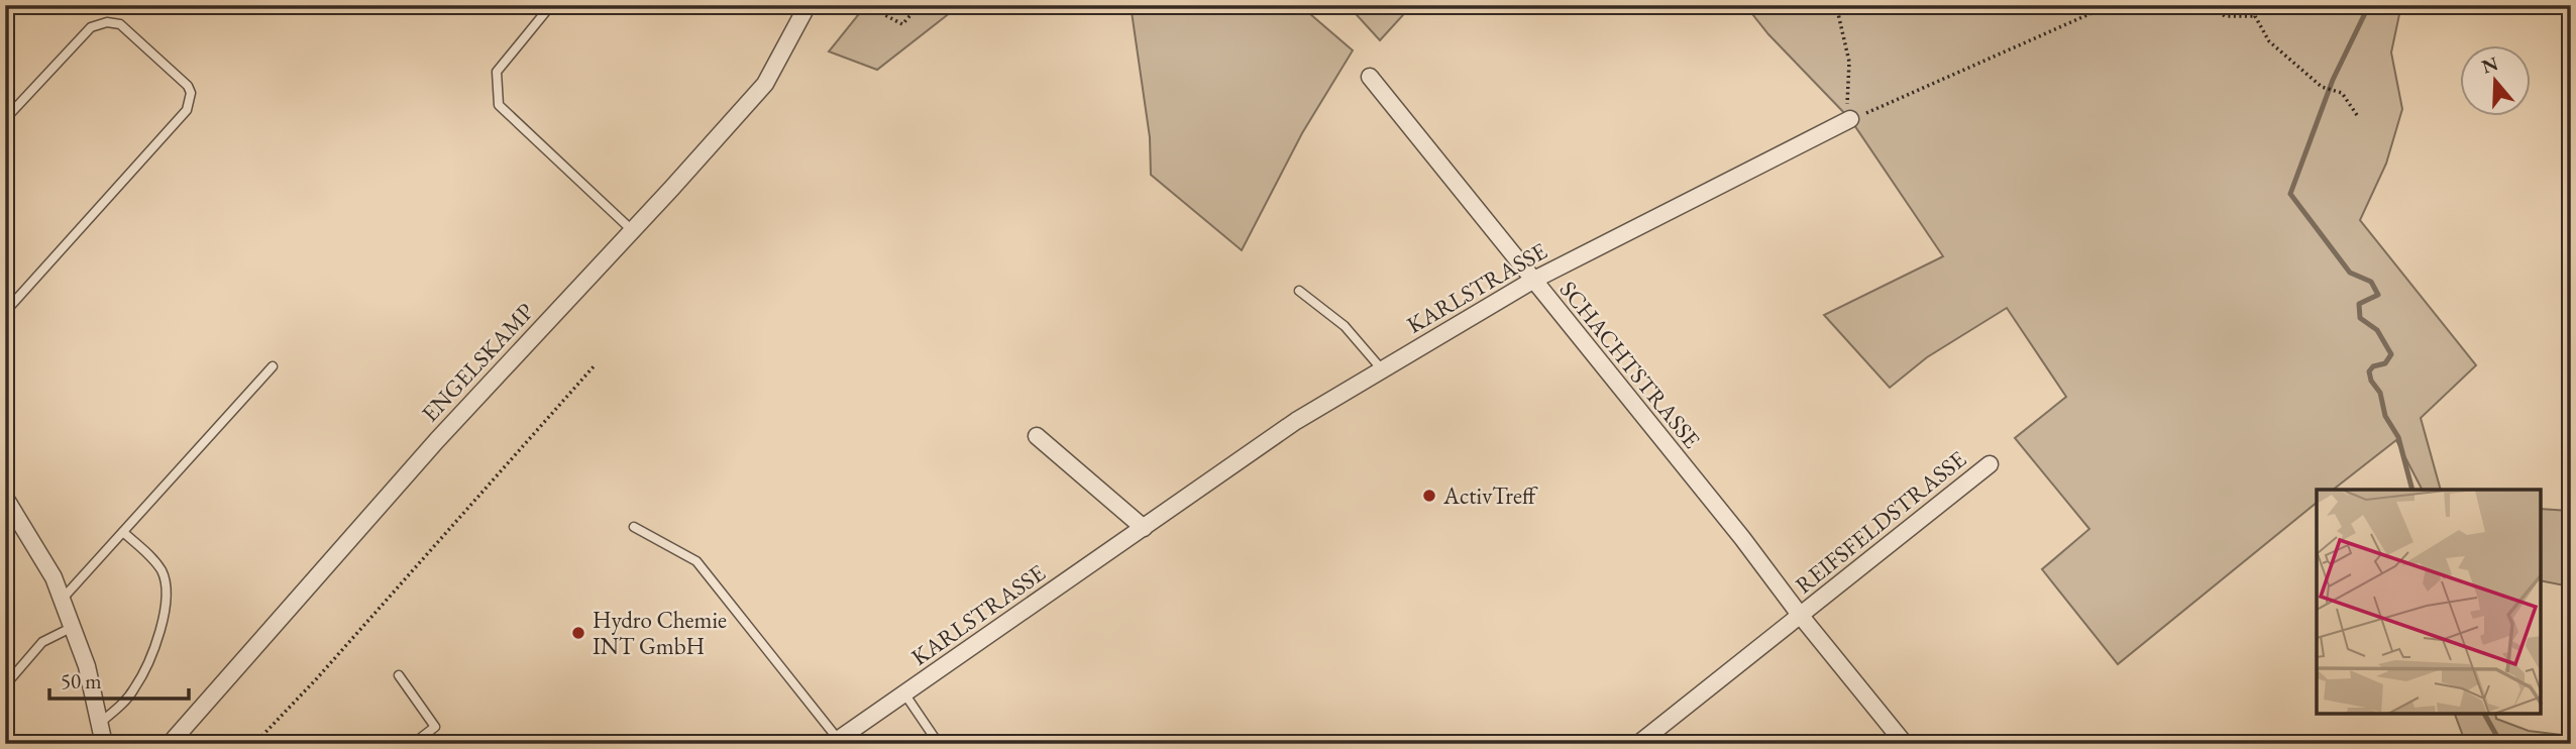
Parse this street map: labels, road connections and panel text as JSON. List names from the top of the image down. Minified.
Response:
{"streets":{"street":["KARLSTRASSE","ENGELSKAMP","SCHACHTSTRASSE","REIFSFELDSTRASSE"]},"crossings":[["KARLSTRASSE","SCHACHTSTRASSE"],["SCHACHTSTRASSE","REIFSFELDSTRASSE"]],"places":["ActivTreff","Hydro Chemie INT GmbH"],"scale_bar":"50 m","north":"top"}
